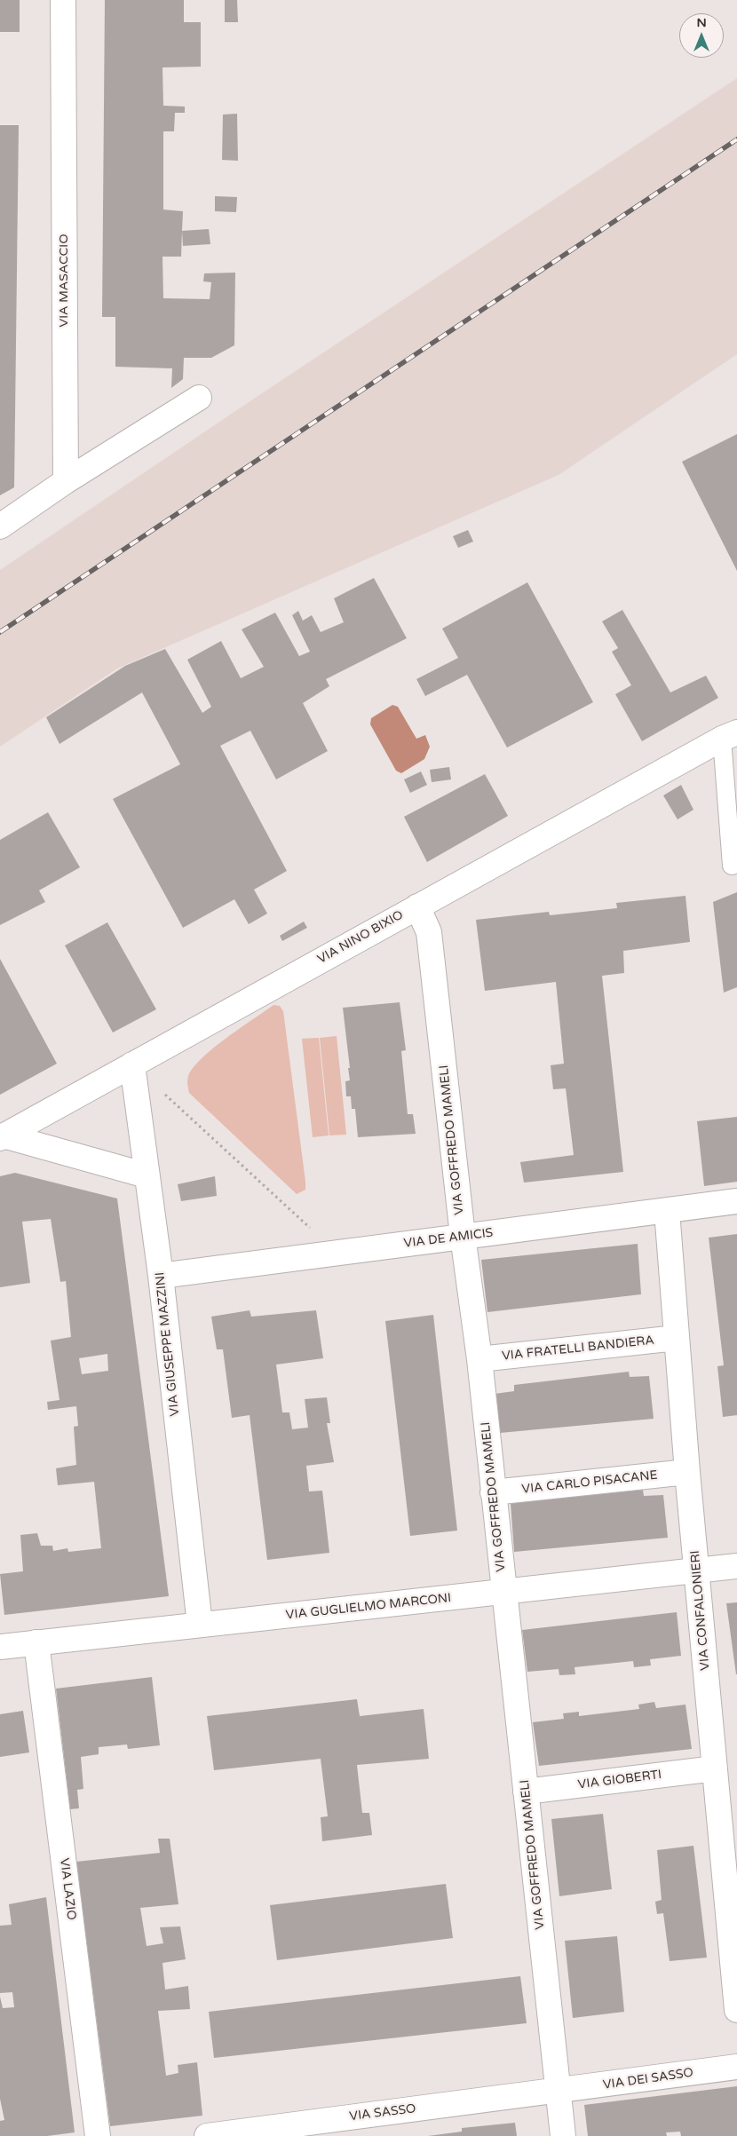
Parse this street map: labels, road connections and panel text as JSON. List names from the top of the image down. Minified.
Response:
{"streets":{"street":["VIA MASACCIO","VIA NINO BIXIO","VIA GOFFREDO MAMELI","VIA DE AMICIS","VIA GIUSEPPE MAZZINI","VIA FRATELLI BANDIERA","VIA CARLO PISACANE","VIA GUGLIELMO MARCONI","VIA CONFALONIERI","VIA GIOBERTI","VIA LAZIO","VIA DEI SASSO","VIA SASSO"]},"crossings":[["VIA NINO BIXIO","VIA GOFFREDO MAMELI"],["VIA NINO BIXIO","VIA GIUSEPPE MAZZINI"],["VIA GOFFREDO MAMELI","VIA DE AMICIS"],["VIA GOFFREDO MAMELI","VIA FRATELLI BANDIERA"],["VIA GOFFREDO MAMELI","VIA CARLO PISACANE"],["VIA GOFFREDO MAMELI","VIA GUGLIELMO MARCONI"],["VIA GOFFREDO MAMELI","VIA GIOBERTI"],["VIA GOFFREDO MAMELI","VIA DEI SASSO"],["VIA GOFFREDO MAMELI","VIA SASSO"],["VIA DE AMICIS","VIA GIUSEPPE MAZZINI"],["VIA DE AMICIS","VIA CONFALONIERI"],["VIA GIUSEPPE MAZZINI","VIA GUGLIELMO MARCONI"],["VIA FRATELLI BANDIERA","VIA CONFALONIERI"],["VIA CARLO PISACANE","VIA CONFALONIERI"],["VIA GUGLIELMO MARCONI","VIA CONFALONIERI"],["VIA GUGLIELMO MARCONI","VIA LAZIO"],["VIA CONFALONIERI","VIA GIOBERTI"],["VIA DEI SASSO","VIA SASSO"]],"north":"top"}
